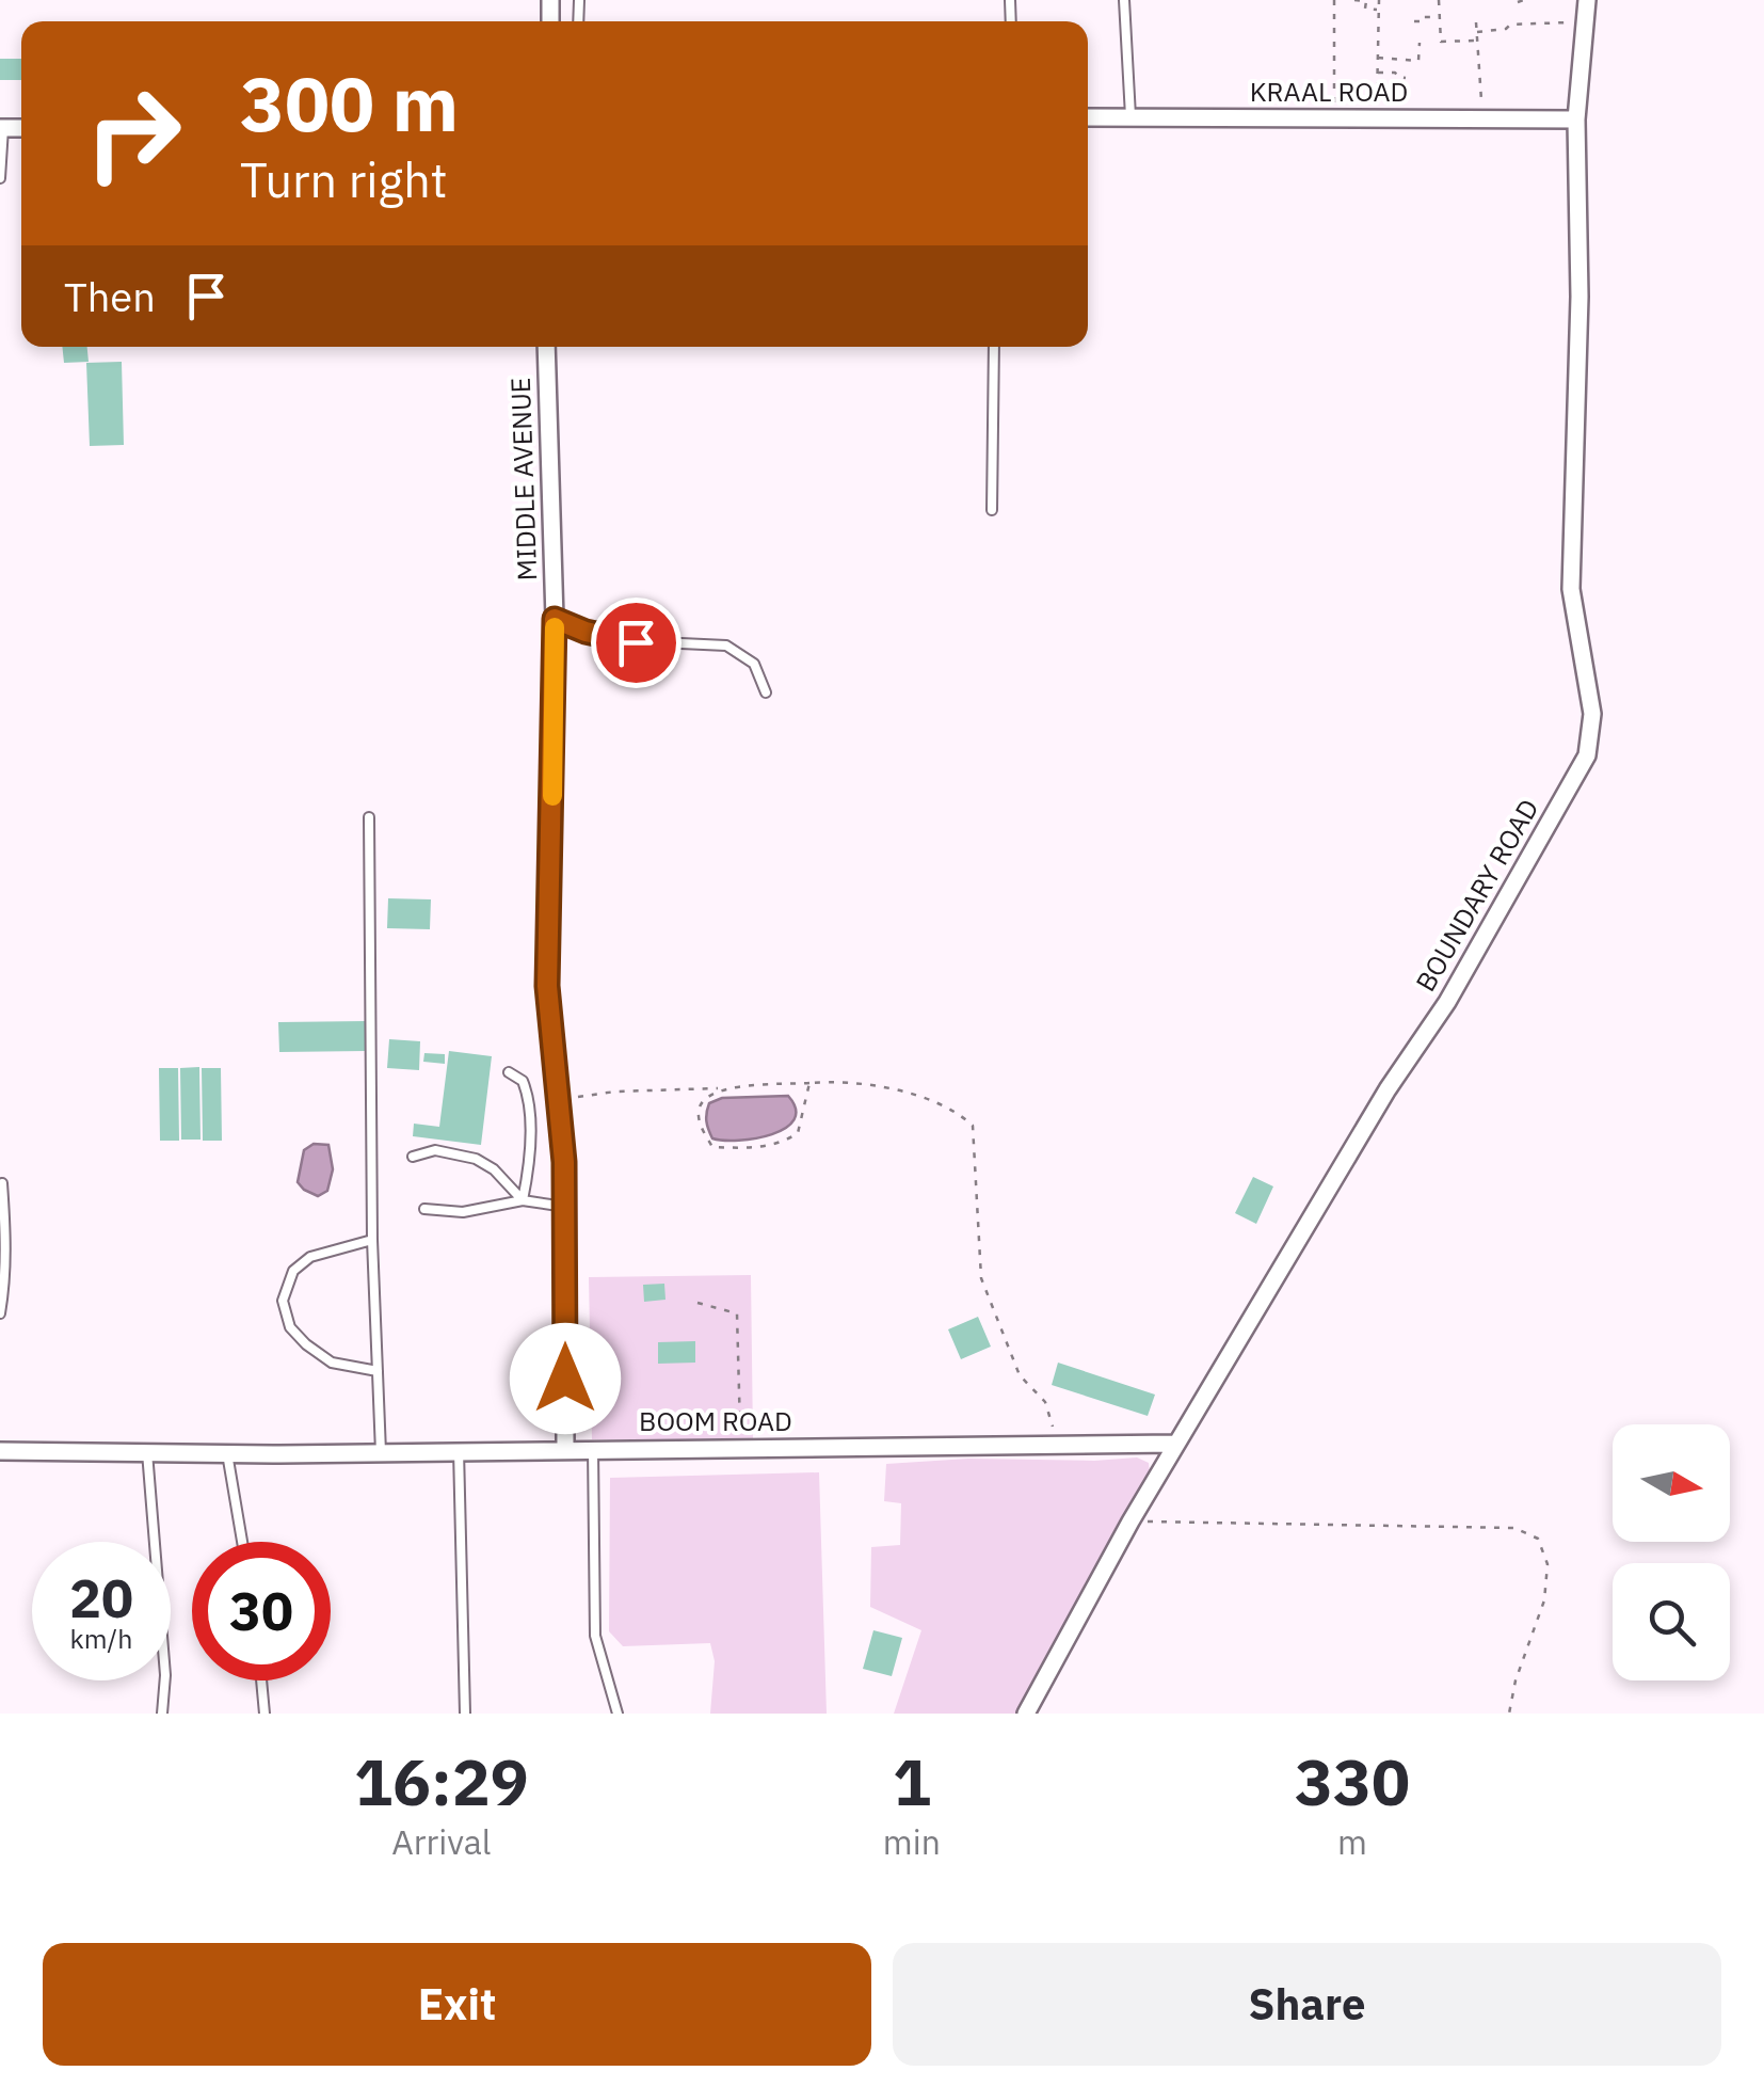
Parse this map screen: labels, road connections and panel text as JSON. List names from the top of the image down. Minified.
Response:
{"streets":{"street":["KRAAL ROAD","MIDDLE AVENUE","BOUNDARY ROAD","BOOM ROAD"]},"crossings":[["KRAAL ROAD","BOUNDARY ROAD"],["MIDDLE AVENUE","BOOM ROAD"],["BOUNDARY ROAD","BOOM ROAD"]],"north":"right","page":{"turn":["300 m","Turn right"],"then":"Then","speed":"20 km/h","limit":"30","eta":["16:29","Arrival","1","min","330","m"],"buttons":["Exit","Share"]}}
